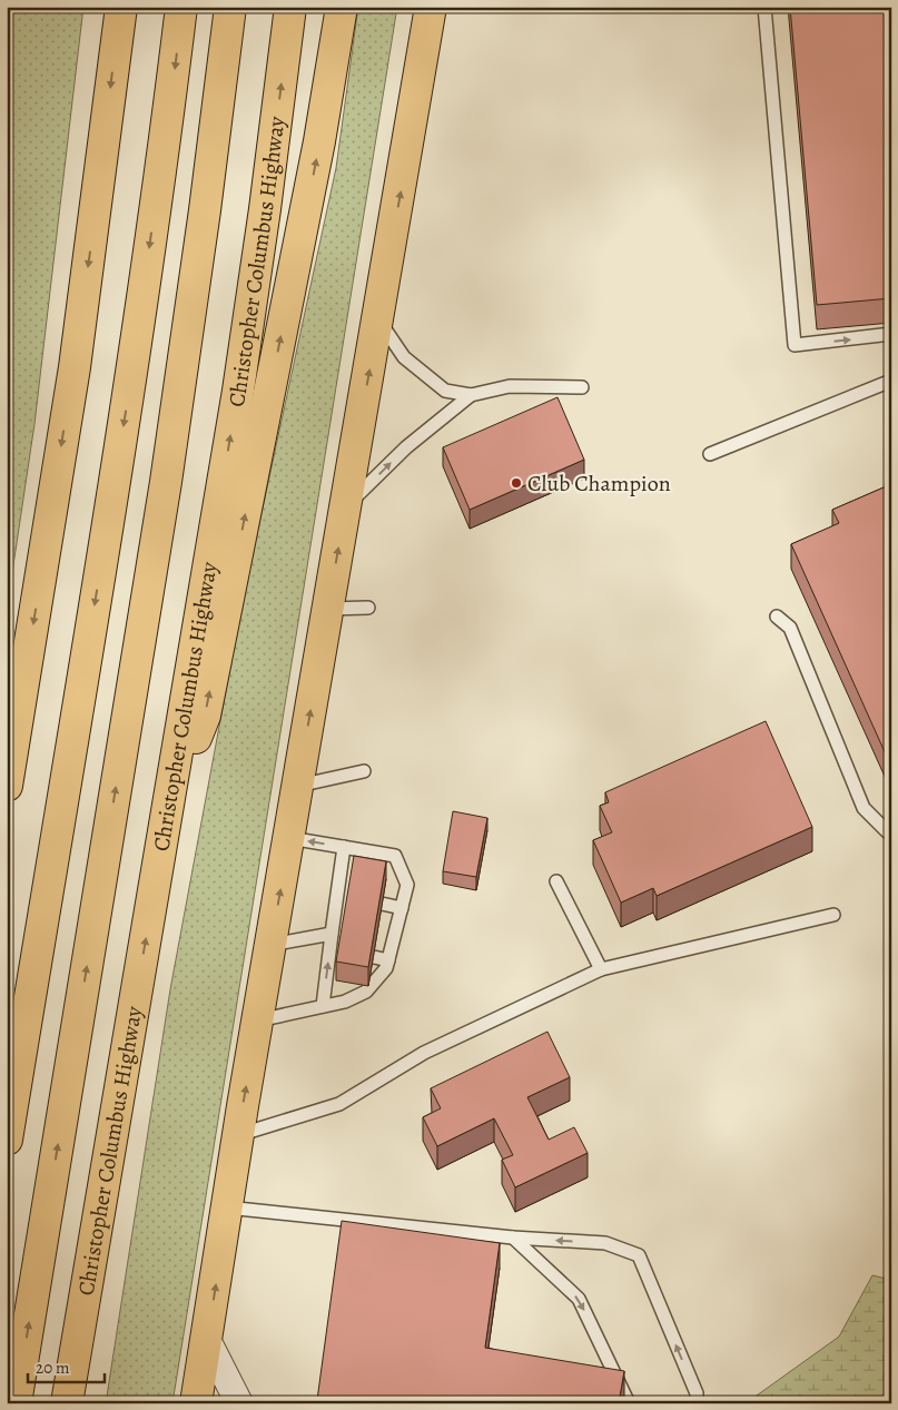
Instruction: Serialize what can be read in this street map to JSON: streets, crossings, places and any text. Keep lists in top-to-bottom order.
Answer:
{
  "streets": {
    "highway": ["Christopher Columbus Highway"]
  },
  "places": ["Club Champion"],
  "scale_bar": "20 m"
}
